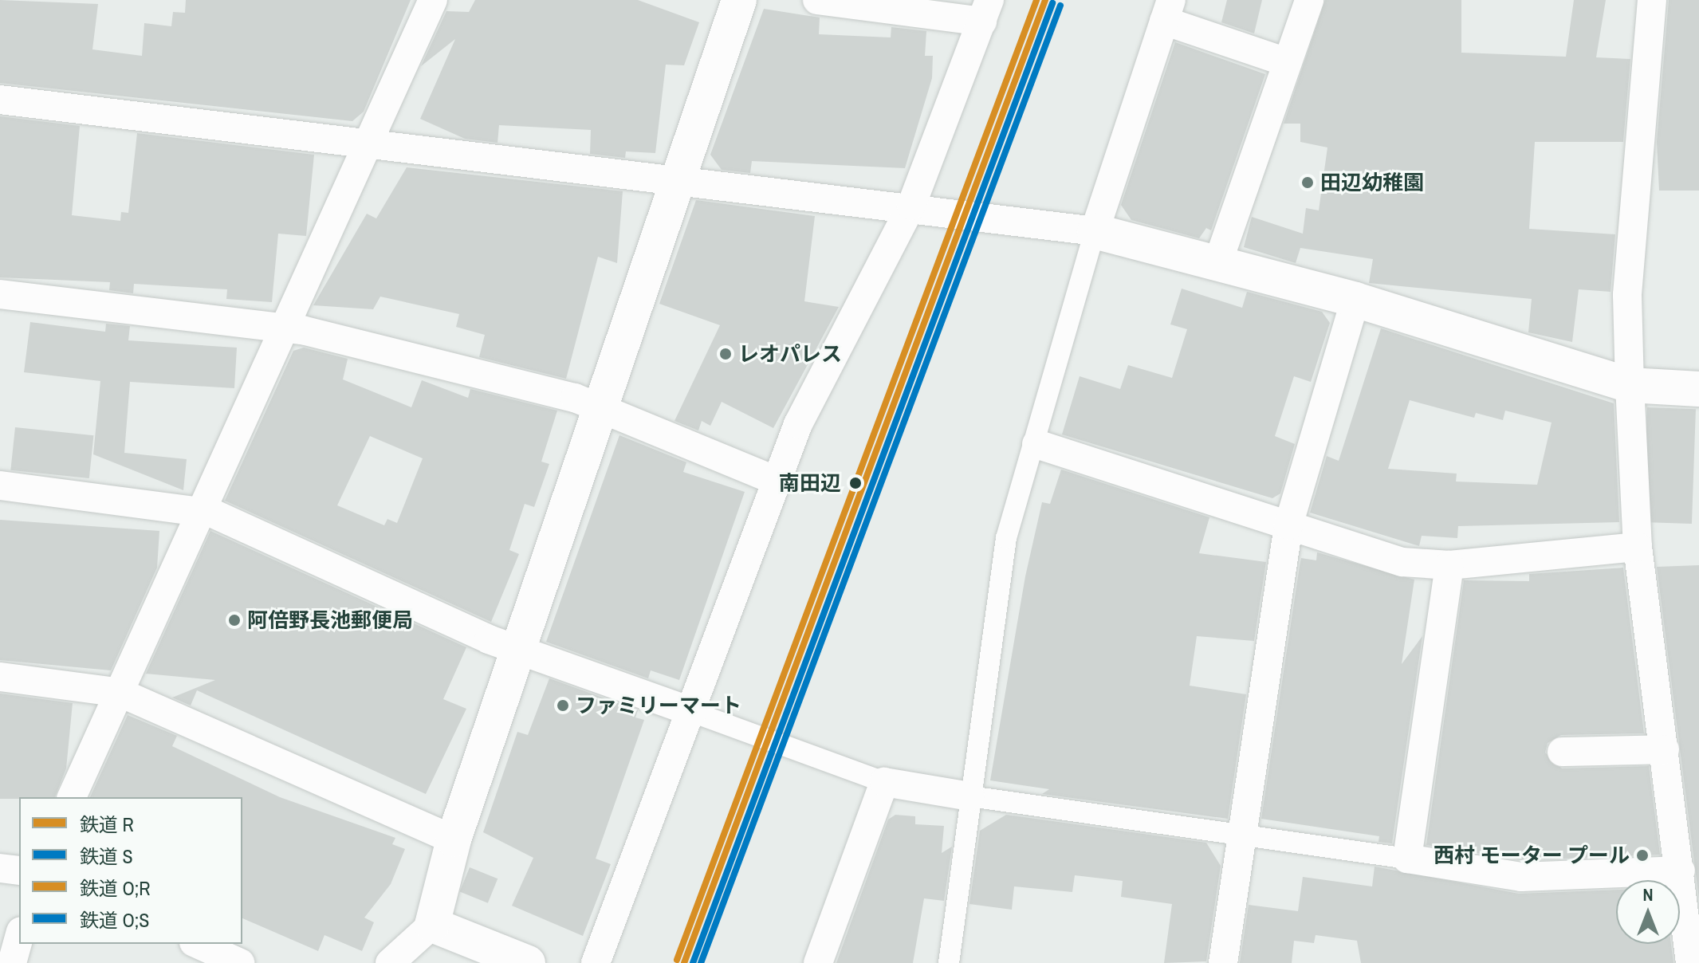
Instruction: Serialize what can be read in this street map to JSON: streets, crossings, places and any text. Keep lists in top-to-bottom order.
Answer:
{
  "places": [
    "田辺幼稚園",
    "レオパレス",
    "南田辺",
    "阿倍野長池郵便局",
    "ファミリーマート",
    "西村 モーター プール"
  ],
  "lines": [
    "rail line R",
    "rail line O;R",
    "rail line S",
    "rail line O;S"
  ],
  "legend": [
    "鉄道 R",
    "鉄道 S",
    "鉄道 O;R",
    "鉄道 O;S"
  ],
  "north": "top"
}
